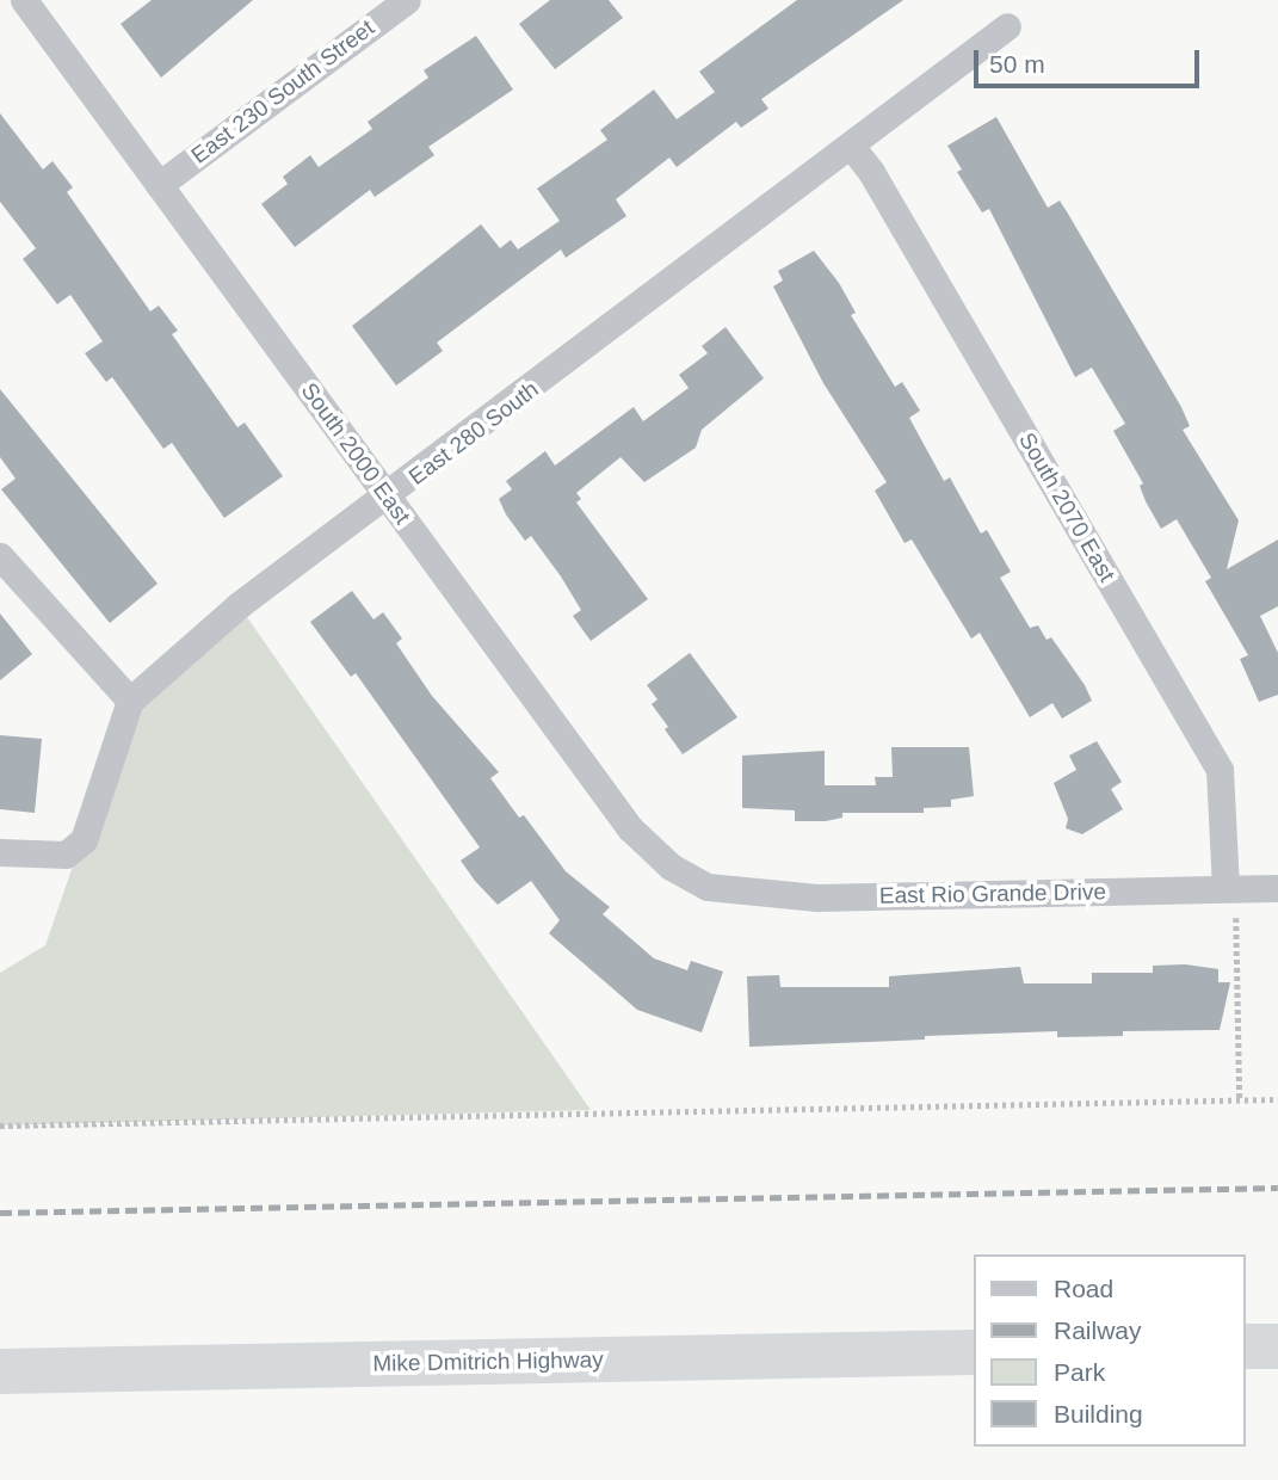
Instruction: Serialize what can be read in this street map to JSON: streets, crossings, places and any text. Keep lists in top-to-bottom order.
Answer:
{
  "streets": {
    "highway": ["Mike Dmitrich Highway"],
    "street": [
      "East 230 South Street",
      "East 280 South",
      "South 2000 East",
      "South 2070 East",
      "East Rio Grande Drive"
    ]
  },
  "crossings": [
    ["East 230 South Street", "South 2000 East"],
    ["East 280 South", "South 2000 East"],
    ["East 280 South", "South 2070 East"],
    ["South 2000 East", "East Rio Grande Drive"],
    ["South 2070 East", "East Rio Grande Drive"]
  ],
  "legend": [
    "Road",
    "Railway",
    "Park",
    "Building"
  ],
  "scale_bar": "50 m"
}
